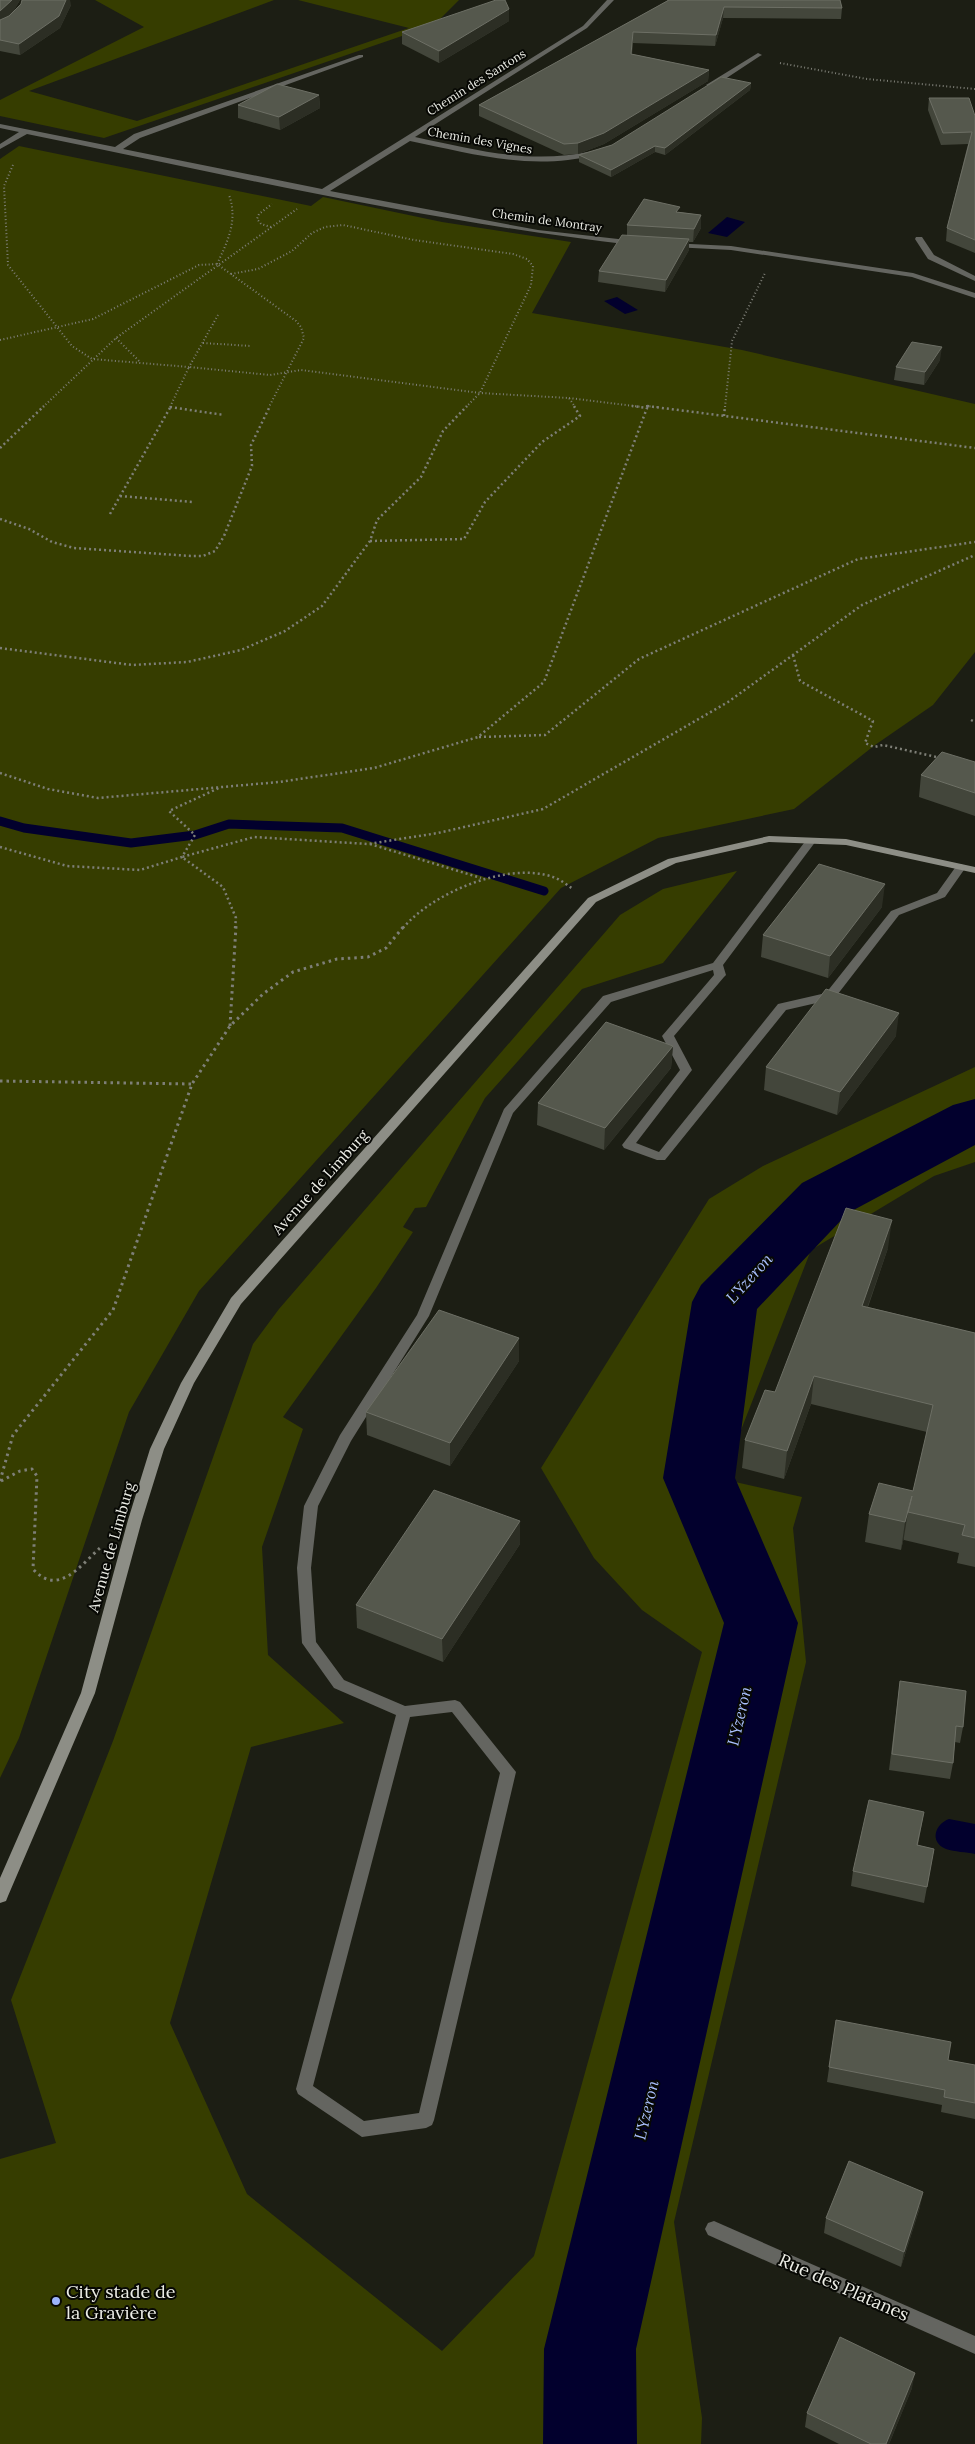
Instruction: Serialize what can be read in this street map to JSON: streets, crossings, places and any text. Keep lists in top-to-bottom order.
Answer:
{
  "streets": {
    "street": [
      "Chemin des Santons",
      "Chemin des Vignes",
      "Chemin de Montray",
      "Avenue de Limburg",
      "Rue des Platanes"
    ]
  },
  "crossings": [
    ["Chemin des Santons", "Chemin des Vignes"],
    ["Chemin des Santons", "Chemin de Montray"]
  ],
  "water": ["L'Yzeron"],
  "places": ["City stade de la Gravière"]
}
